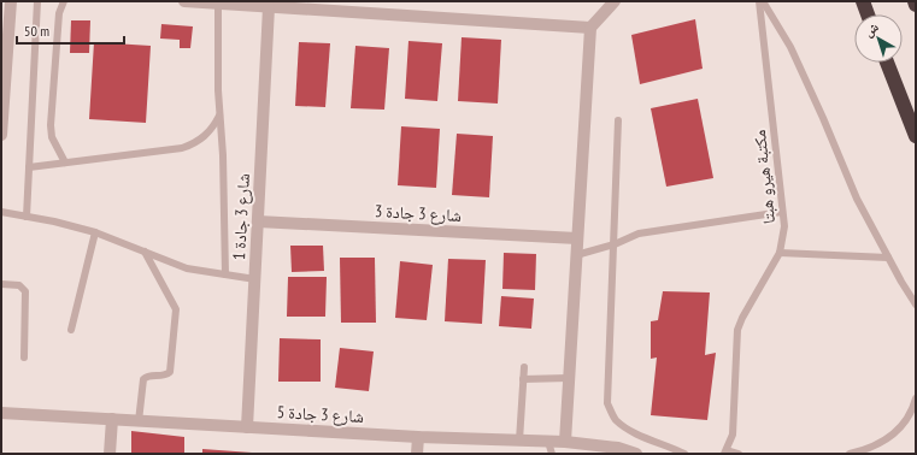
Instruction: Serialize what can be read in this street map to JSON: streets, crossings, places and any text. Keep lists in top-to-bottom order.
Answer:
{
  "streets": {
    "street": ["شارع 3 جادة 3", "شارع 3 جادة 1", "شارع 3 جادة 5"],
    "lane": ["مكتبة هيرو هبتا"]
  },
  "crossings": [
    ["شارع 3 جادة 3", "شارع 3 جادة 1"],
    ["شارع 3 جادة 1", "شارع 3 جادة 5"]
  ],
  "scale_bar": "50 m",
  "north": "top left"
}
